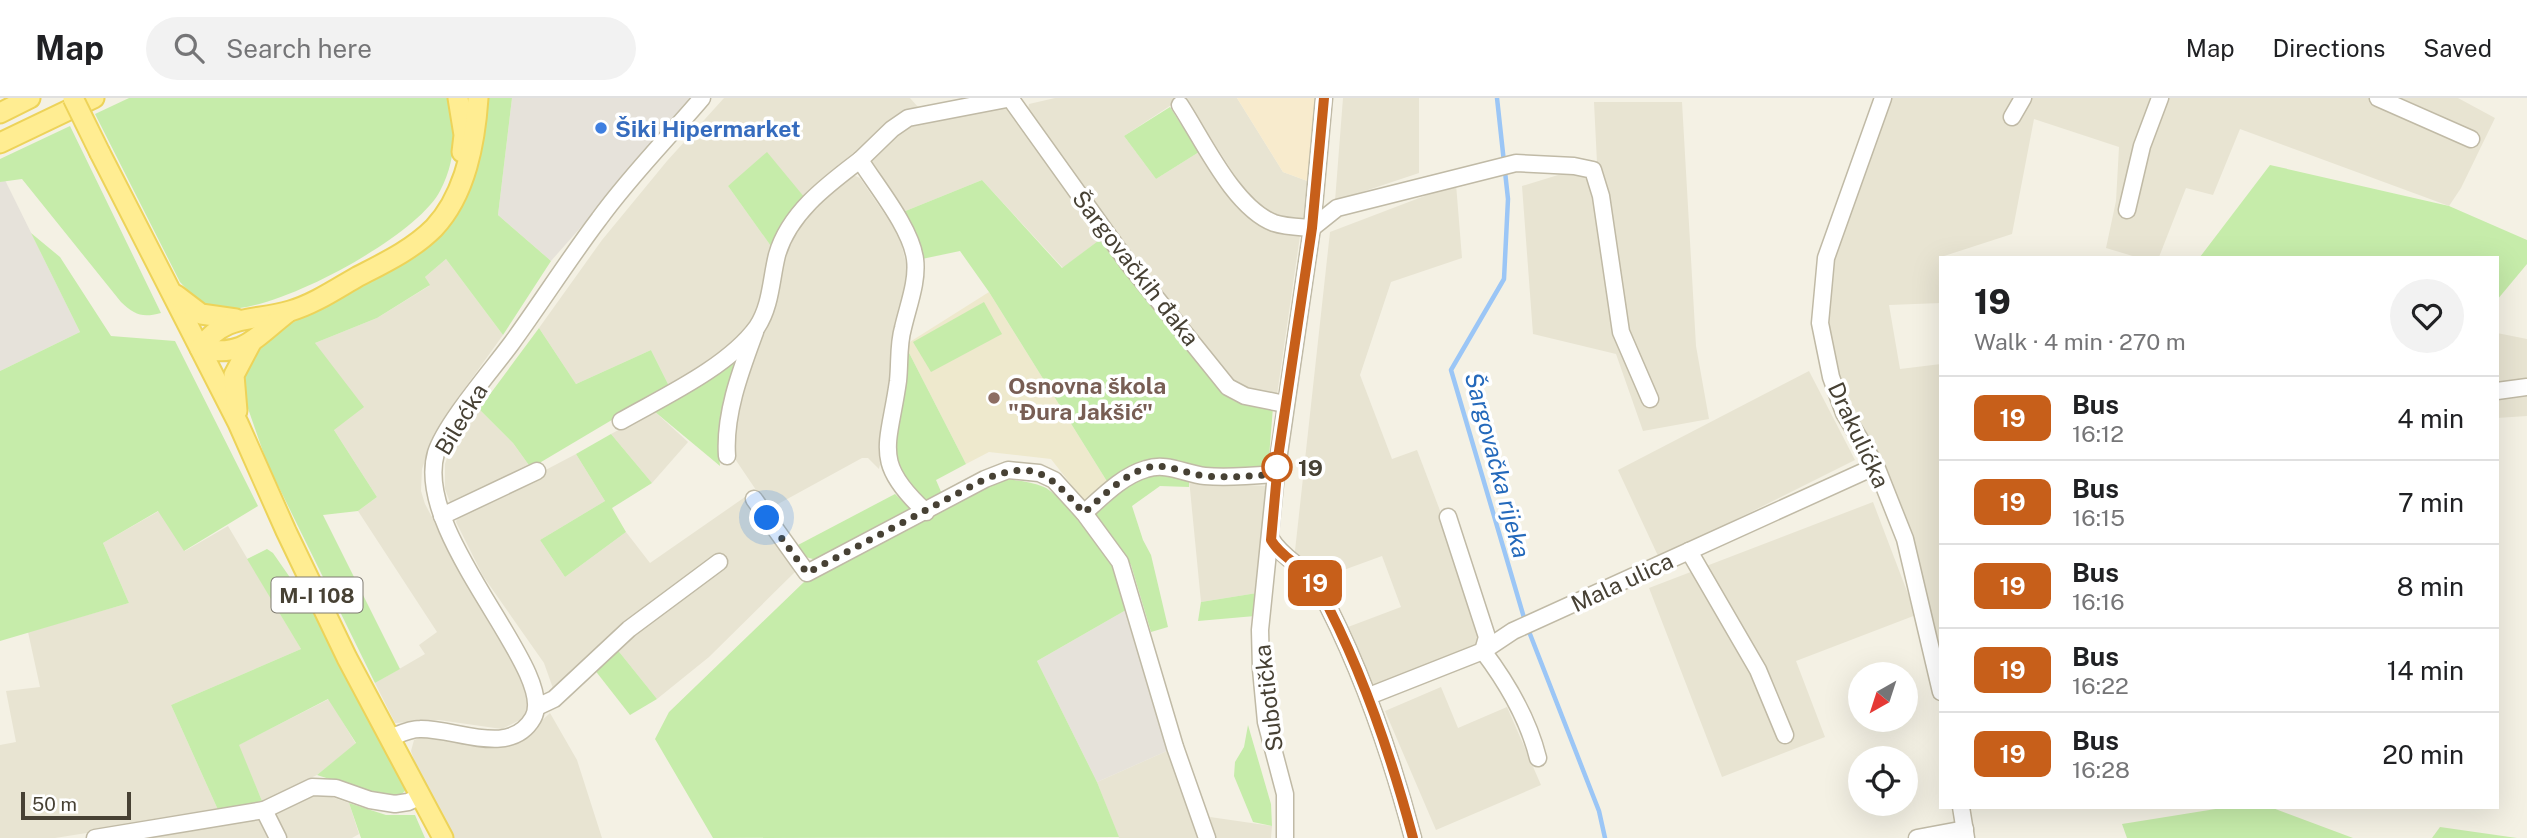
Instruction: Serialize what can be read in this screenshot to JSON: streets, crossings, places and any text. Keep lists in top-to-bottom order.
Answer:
{
  "streets": {
    "main road": ["M-I 108"],
    "street": [
      "Šargovačkih đaka",
      "Bilećka",
      "Drakulićka",
      "Mala ulica",
      "Subotička"
    ]
  },
  "crossings": [
    ["Šargovačkih đaka", "Subotička"],
    ["Drakulićka", "Mala ulica"]
  ],
  "water": ["Šargovačka rijeka"],
  "places": ["Šiki Hipermarket", "Osnovna škola \"Đura Jakšić\"", "19"],
  "lines": ["bus line 19"],
  "scale_bar": "50 m",
  "north": "bottom left",
  "page": {
    "header": "Map",
    "search": "Search here",
    "nav": ["Map", "Directions", "Saved"],
    "on_map": "19",
    "heading": ["19", "Walk · 4 min · 270 m"],
    "list": [
      {
        "mark": "19",
        "name": "Bus",
        "note": "16:12",
        "value": "4 min"
      },
      {
        "mark": "19",
        "name": "Bus",
        "note": "16:15",
        "value": "7 min"
      },
      {
        "mark": "19",
        "name": "Bus",
        "note": "16:16",
        "value": "8 min"
      },
      {
        "mark": "19",
        "name": "Bus",
        "note": "16:22",
        "value": "14 min"
      },
      {
        "mark": "19",
        "name": "Bus",
        "note": "16:28",
        "value": "20 min"
      }
    ],
    "scale": "50 m"
  }
}
